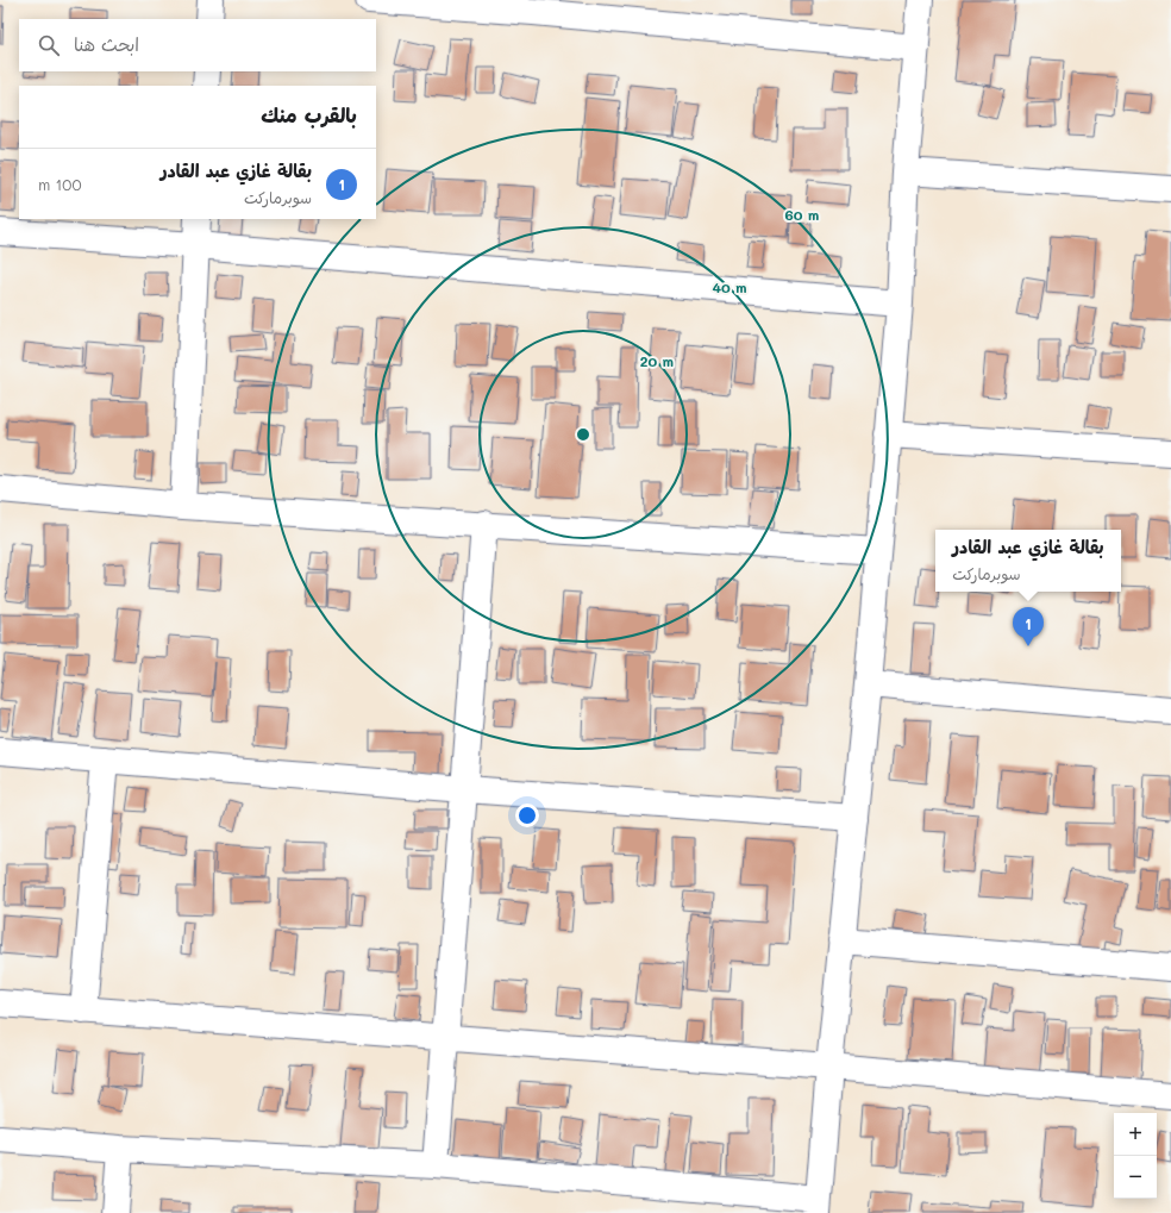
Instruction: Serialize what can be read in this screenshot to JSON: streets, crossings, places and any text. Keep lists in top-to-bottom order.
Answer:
{
  "page": {
    "search": "ابحث هنا",
    "heading": "بالقرب منك",
    "list": [
      {
        "mark": "1",
        "name": "بقالة غازي عبد القادر",
        "note": "سوبرماركت",
        "value": "100 m"
      }
    ],
    "popup": ["بقالة غازي عبد القادر", "سوبرماركت"],
    "pins": "1",
    "map_buttons": ["+", "−"]
  },
  "rings": ["60 m", "40 m", "20 m"]
}
